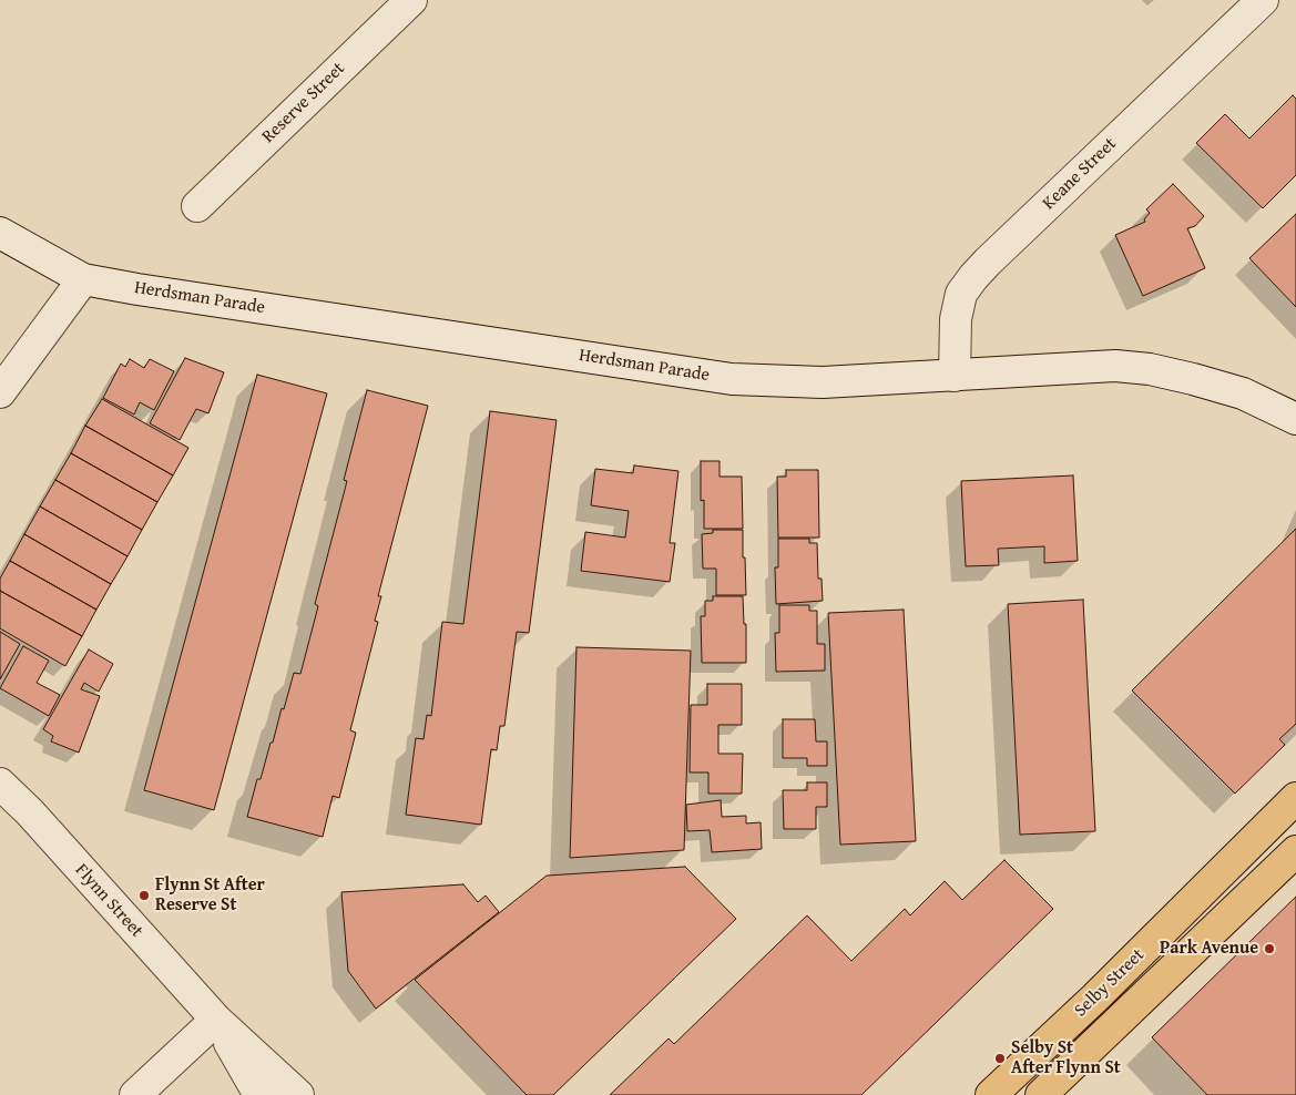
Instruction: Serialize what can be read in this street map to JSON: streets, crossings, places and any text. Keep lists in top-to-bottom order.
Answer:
{
  "streets": {
    "main road": ["Selby Street"],
    "street": [
      "Reserve Street",
      "Keane Street",
      "Herdsman Parade",
      "Flynn Street"
    ]
  },
  "crossings": [
    ["Keane Street", "Herdsman Parade"]
  ],
  "places": ["Flynn St After Reserve St", "Park Avenue", "Selby St After Flynn St"]
}
